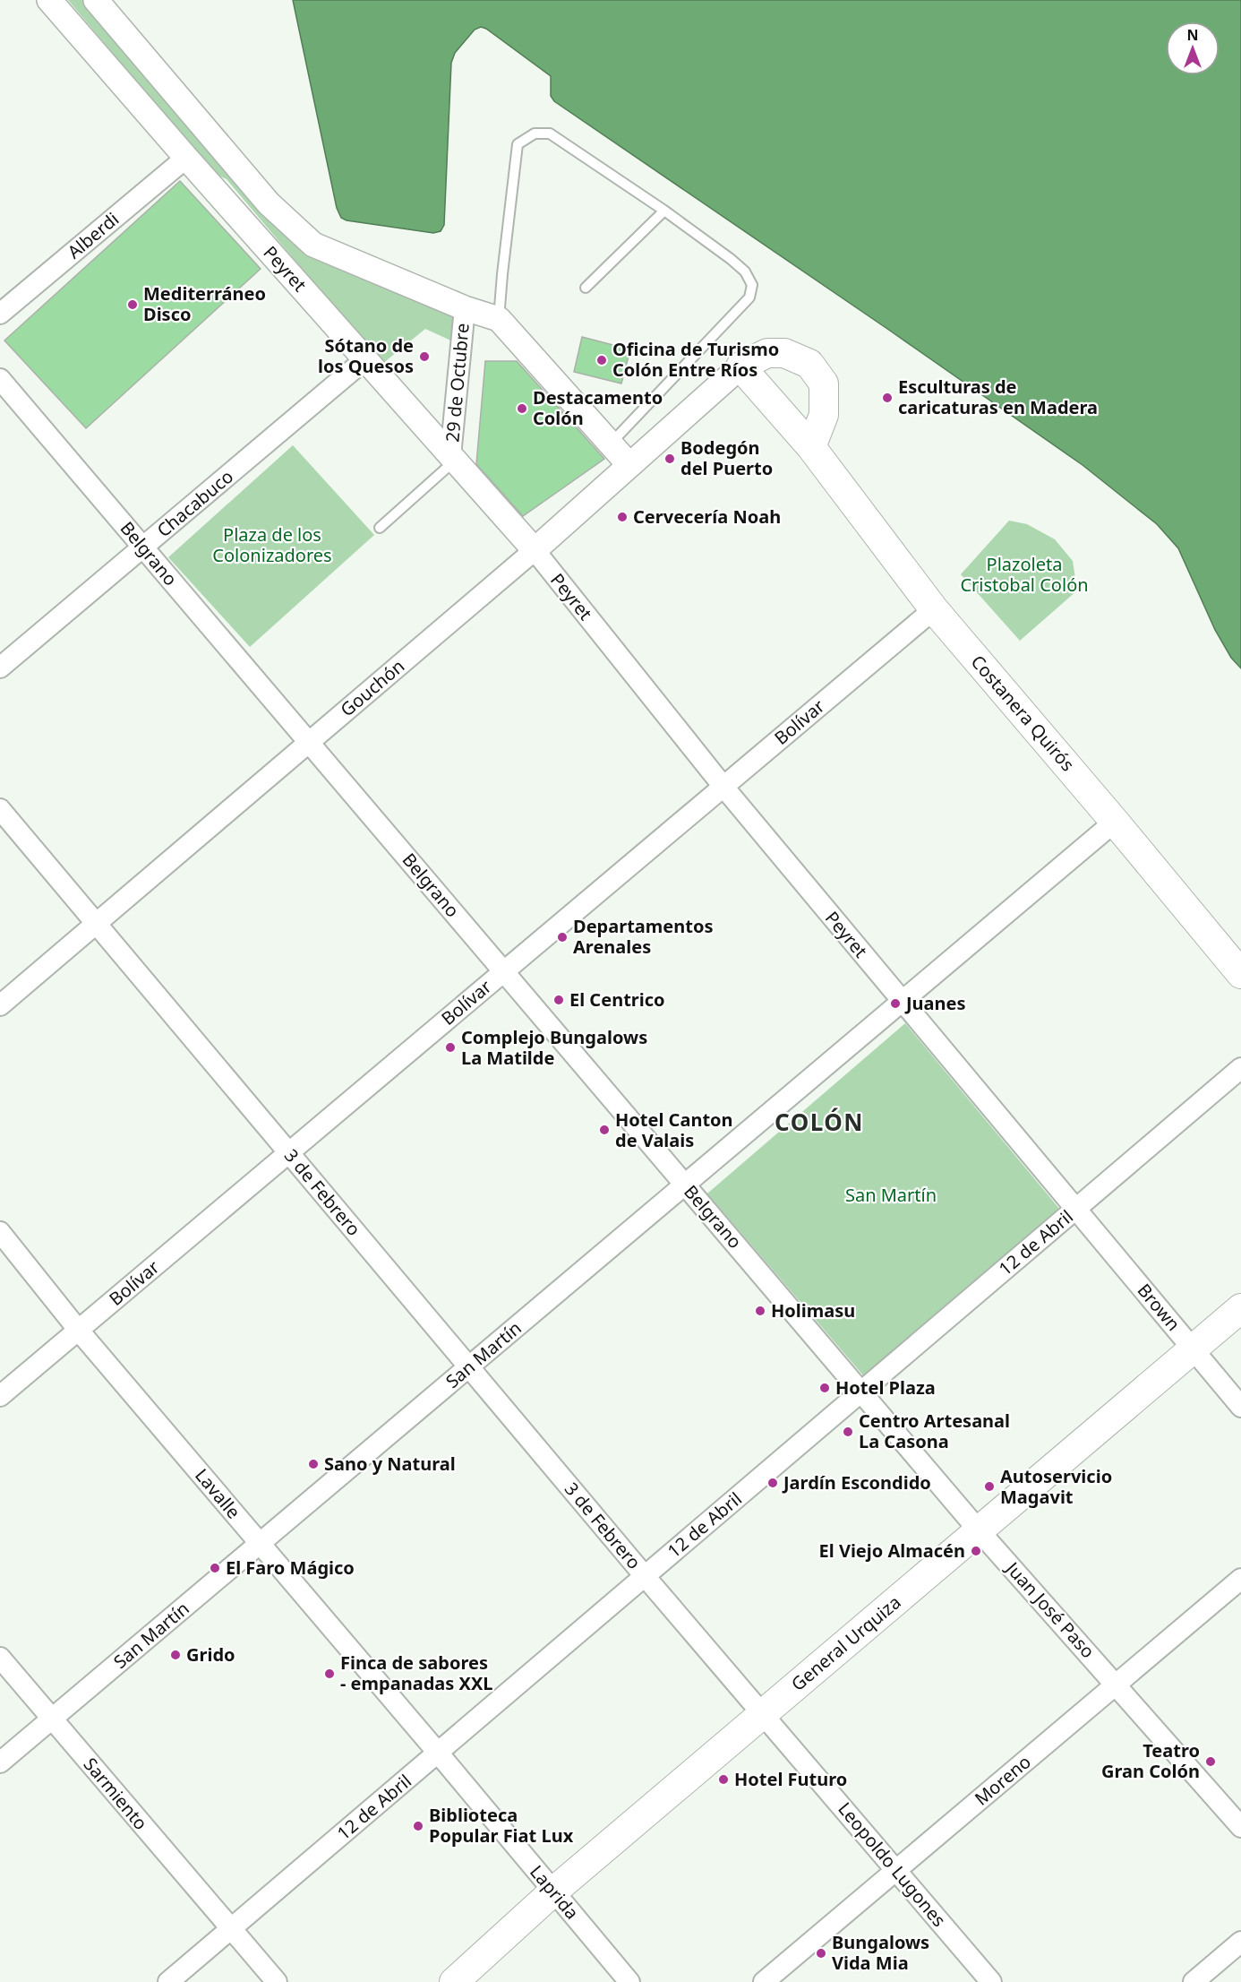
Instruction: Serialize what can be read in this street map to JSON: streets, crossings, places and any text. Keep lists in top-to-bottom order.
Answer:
{
  "streets": {
    "main road": ["Costanera Quirós", "General Urquiza"],
    "street": [
      "Alberdi",
      "Peyret",
      "29 de Octubre",
      "Chacabuco",
      "Belgrano",
      "Gouchón",
      "Bolívar",
      "3 de Febrero",
      "12 de Abril",
      "Brown",
      "San Martín",
      "Lavalle",
      "Juan José Paso",
      "Moreno",
      "Sarmiento",
      "Leopoldo Lugones",
      "Laprida"
    ]
  },
  "crossings": [
    ["Alberdi", "Peyret"],
    ["Peyret", "29 de Octubre"],
    ["Peyret", "Chacabuco"],
    ["Peyret", "Gouchón"],
    ["Peyret", "Bolívar"],
    ["Peyret", "12 de Abril"],
    ["Peyret", "Brown"],
    ["Peyret", "San Martín"],
    ["Chacabuco", "Belgrano"],
    ["Belgrano", "Gouchón"],
    ["Belgrano", "Bolívar"],
    ["Belgrano", "12 de Abril"],
    ["Belgrano", "San Martín"],
    ["Belgrano", "Juan José Paso"],
    ["Gouchón", "Costanera Quirós"],
    ["Gouchón", "3 de Febrero"],
    ["Costanera Quirós", "Bolívar"],
    ["Costanera Quirós", "San Martín"],
    ["Bolívar", "3 de Febrero"],
    ["Bolívar", "Lavalle"],
    ["3 de Febrero", "12 de Abril"],
    ["3 de Febrero", "San Martín"],
    ["3 de Febrero", "Leopoldo Lugones"],
    ["12 de Abril", "Brown"],
    ["12 de Abril", "Lavalle"],
    ["12 de Abril", "Juan José Paso"],
    ["12 de Abril", "Sarmiento"],
    ["12 de Abril", "Leopoldo Lugones"],
    ["12 de Abril", "Laprida"],
    ["Brown", "General Urquiza"],
    ["San Martín", "Lavalle"],
    ["San Martín", "Sarmiento"],
    ["Lavalle", "Laprida"],
    ["Juan José Paso", "General Urquiza"],
    ["Juan José Paso", "Moreno"],
    ["General Urquiza", "Leopoldo Lugones"],
    ["General Urquiza", "Laprida"],
    ["Moreno", "Leopoldo Lugones"]
  ],
  "districts": ["COLÓN"],
  "parks": ["Plaza de los Colonizadores", "Plazoleta Cristobal Colón", "San Martín"],
  "places": [
    "Mediterráneo Disco",
    "Sótano de los Quesos",
    "Oficina de Turismo Colón Entre Ríos",
    "Esculturas de caricaturas en Madera",
    "Destacamento Colón",
    "Bodegón del Puerto",
    "Cervecería Noah",
    "Departamentos Arenales",
    "El Centrico",
    "Juanes",
    "Complejo Bungalows La Matilde",
    "Hotel Canton de Valais",
    "Holimasu",
    "Hotel Plaza",
    "Centro Artesanal La Casona",
    "Sano y Natural",
    "Jardín Escondido",
    "Autoservicio Magavit",
    "El Viejo Almacén",
    "El Faro Mágico",
    "Grido",
    "Finca de sabores - empanadas XXL",
    "Teatro Gran Colón",
    "Hotel Futuro",
    "Biblioteca Popular Fiat Lux",
    "Bungalows Vida Mia"
  ],
  "north": "top"
}
